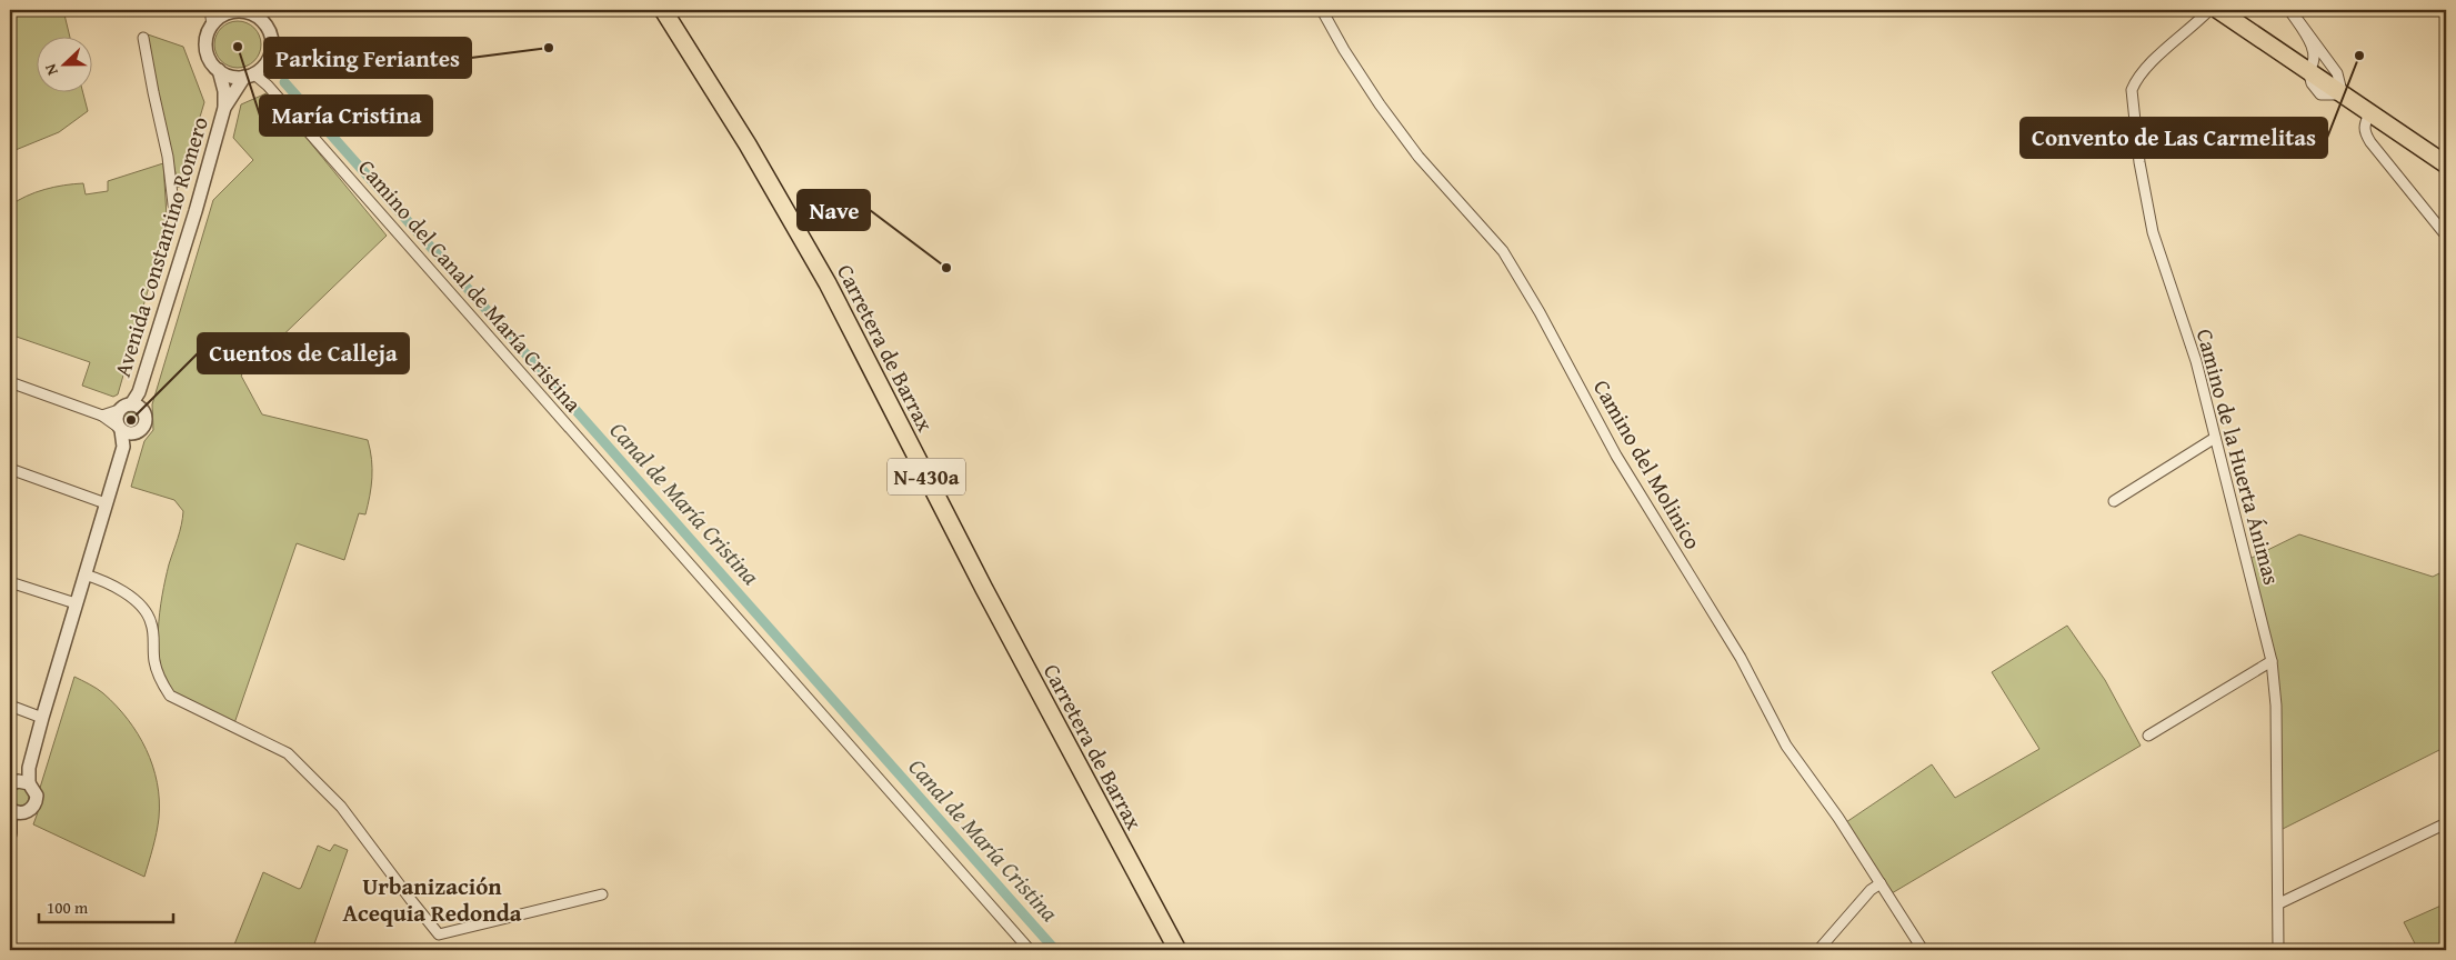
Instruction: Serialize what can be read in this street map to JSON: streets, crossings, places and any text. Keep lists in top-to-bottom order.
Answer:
{
  "streets": {
    "highway": ["Carretera de Barrax", "N-430a"],
    "street": [
      "Avenida Constantino Romero",
      "Camino del Canal de María Cristina",
      "Camino de la Huerta Ánimas",
      "Camino del Molinico"
    ]
  },
  "crossings": [
    ["Avenida Constantino Romero", "Camino del Canal de María Cristina"]
  ],
  "districts": ["Urbanización Acequia Redonda"],
  "water": ["Canal de María Cristina"],
  "places": [
    "María Cristina",
    "Parking Feriantes",
    "Convento de Las Carmelitas",
    "Nave",
    "Cuentos de Calleja"
  ],
  "scale_bar": "100 m",
  "north": "left"
}
